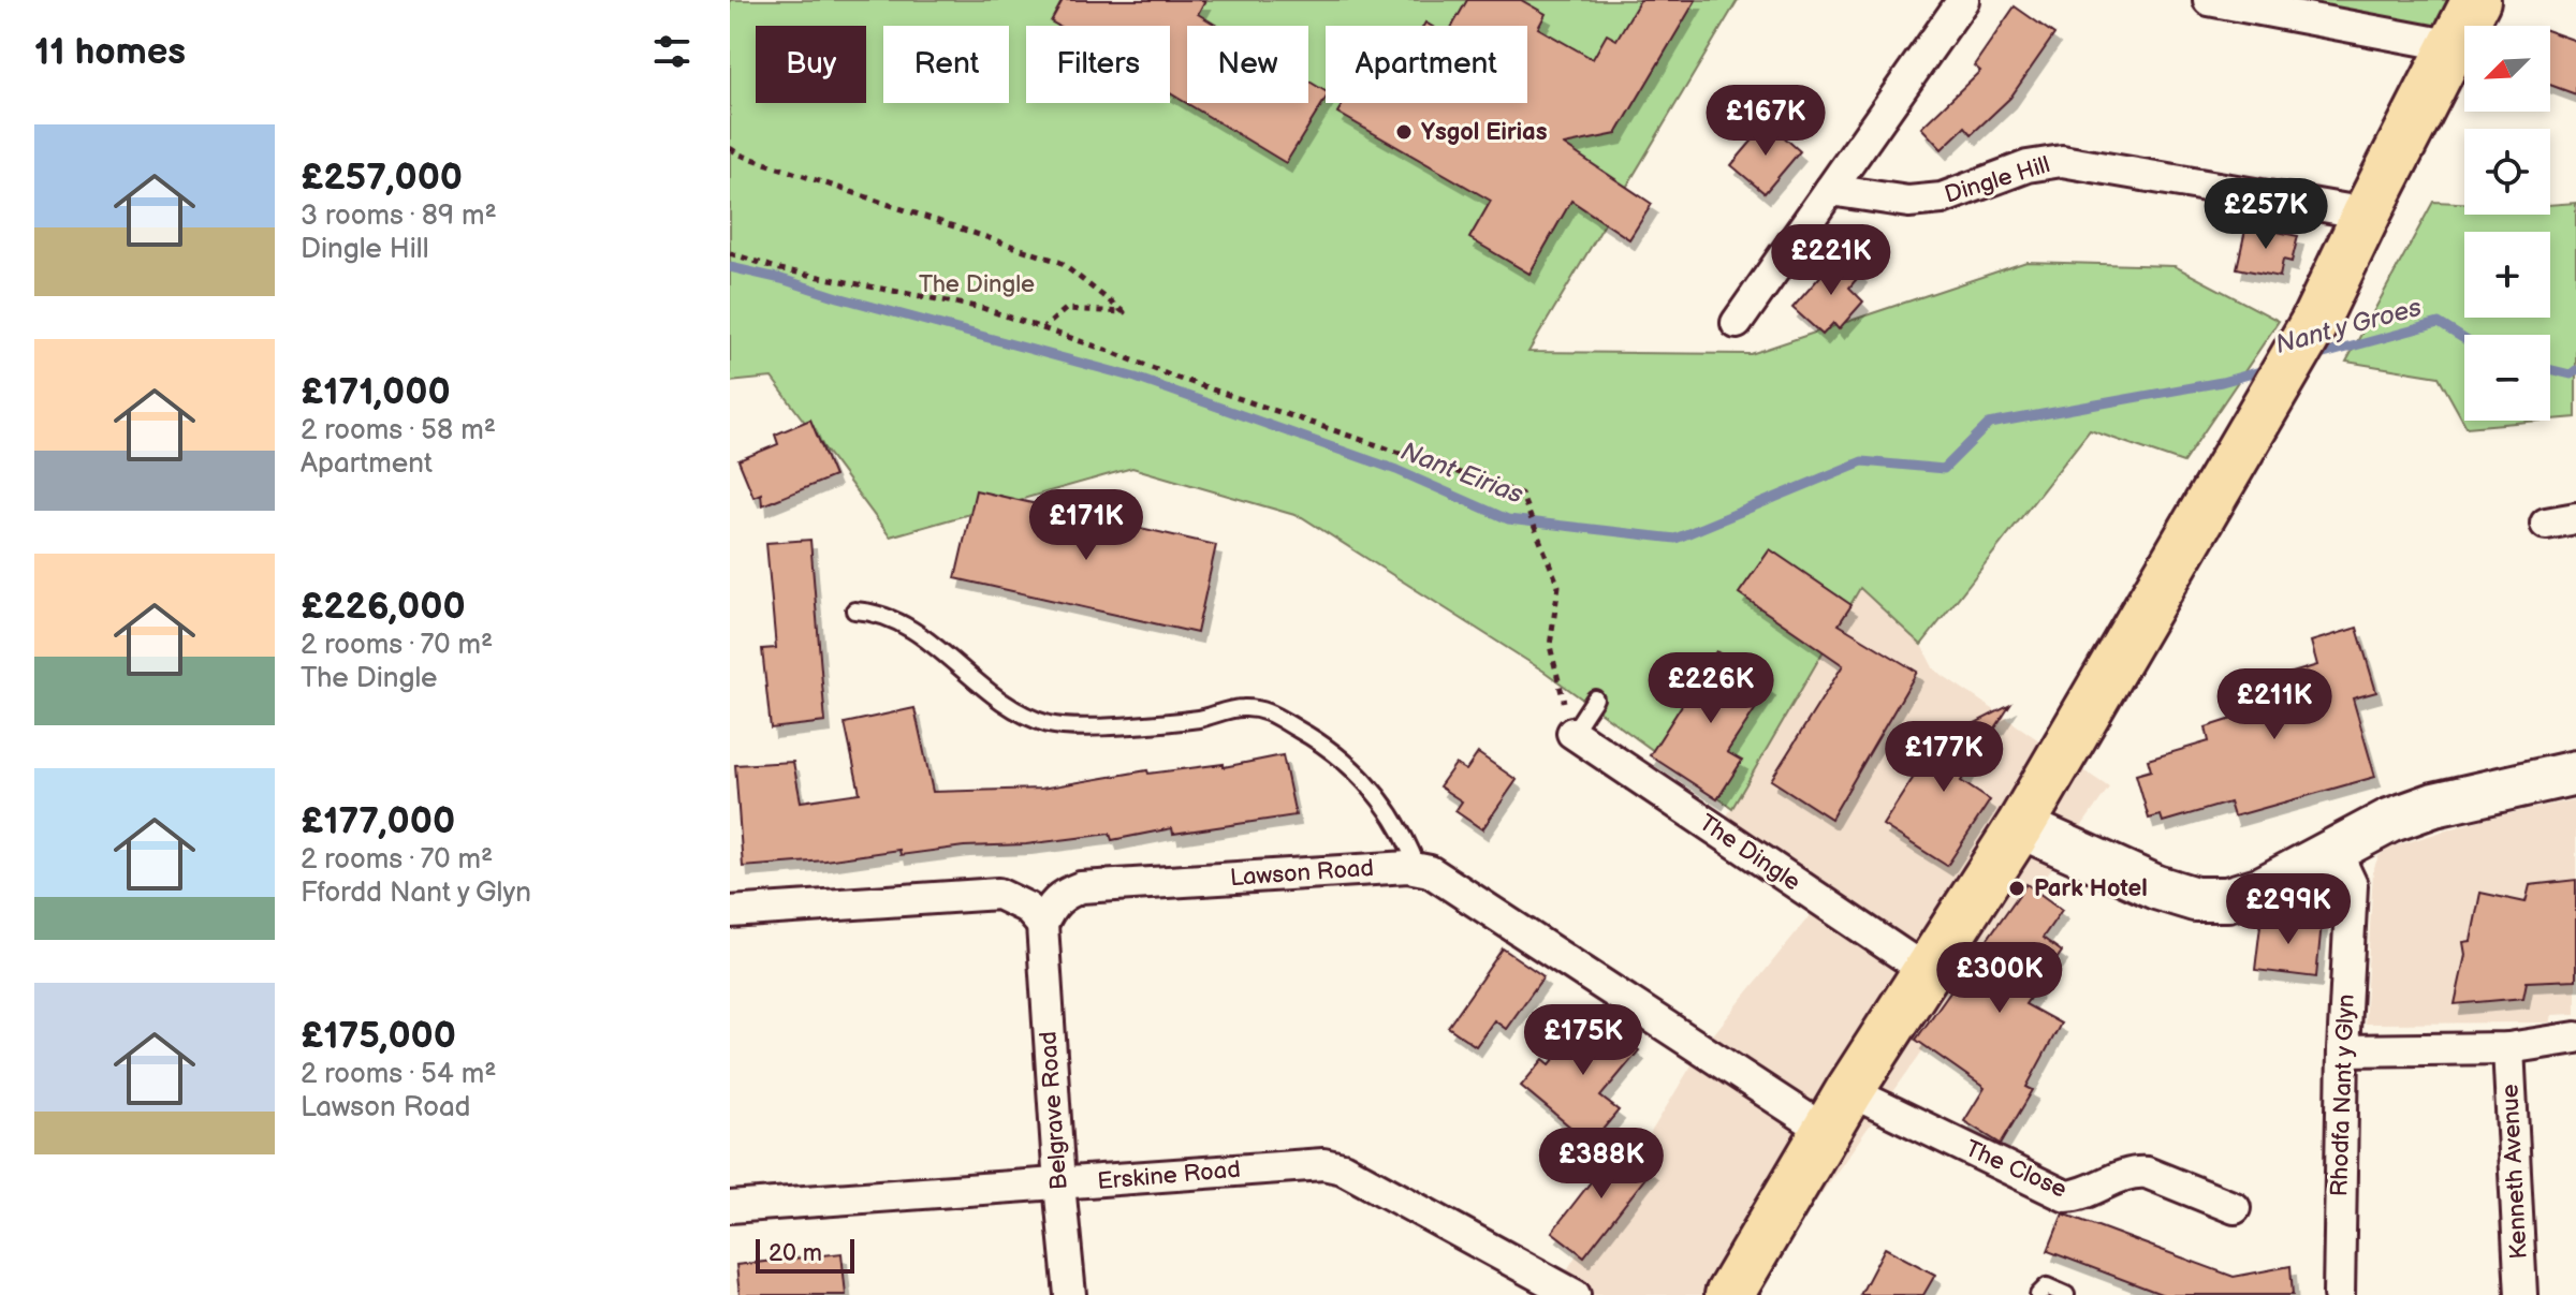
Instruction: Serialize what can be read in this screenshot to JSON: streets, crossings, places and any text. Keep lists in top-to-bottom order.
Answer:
{
  "streets": {
    "street": [
      "Dingle Hill",
      "The Dingle",
      "Lawson Road",
      "Rhodfa Nant y Glyn",
      "Belgrave Road",
      "The Close",
      "Kenneth Avenue",
      "Erskine Road"
    ]
  },
  "crossings": [
    ["Lawson Road", "Belgrave Road"],
    ["Belgrave Road", "Erskine Road"]
  ],
  "water": ["Nant y Groes", "Nant Eirias"],
  "parks": ["The Dingle"],
  "places": ["Ysgol Eirias", "Park Hotel"],
  "scale_bar": "20 m",
  "north": "bottom left",
  "page": {
    "heading": "11 homes",
    "map_buttons": ["+", "−"],
    "chip": [
      "Buy",
      "Rent",
      "Filters",
      "New",
      "Apartment"
    ],
    "price": [
      "£167K",
      "£257K",
      "£221K",
      "£171K",
      "£226K",
      "£211K",
      "£177K",
      "£299K",
      "£300K",
      "£175K",
      "£388K"
    ],
    "list": [
      {
        "name": "£257,000",
        "note": "3 rooms · 89 m² · Dingle Hill"
      },
      {
        "name": "£171,000",
        "note": "2 rooms · 58 m² · Apartment"
      },
      {
        "name": "£226,000",
        "note": "2 rooms · 70 m² · The Dingle"
      },
      {
        "name": "£177,000",
        "note": "2 rooms · 70 m² · Ffordd Nant y Glyn"
      },
      {
        "name": "£175,000",
        "note": "2 rooms · 54 m² · Lawson Road"
      }
    ],
    "scale": "20 m"
  }
}
